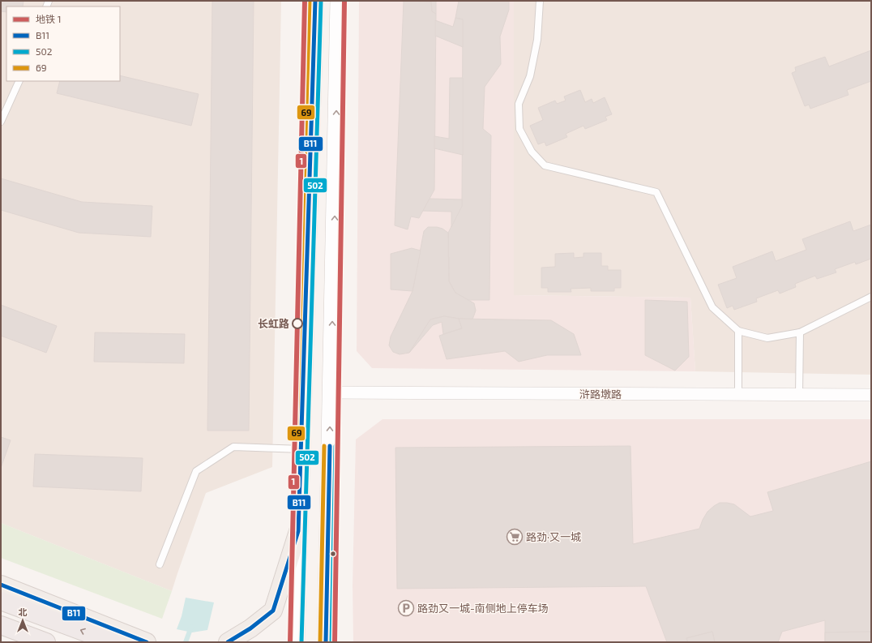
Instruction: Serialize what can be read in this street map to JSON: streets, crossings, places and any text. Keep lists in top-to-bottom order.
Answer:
{
  "streets": {
    "street": ["浒路墩路"]
  },
  "places": {
    "other": ["长虹路"],
    "supermarket": ["路劲·又一城"],
    "parking": ["路劲又一城-南侧地上停车场"]
  },
  "lines": [
    "metro line 1",
    "transit line B11",
    "transit line 502",
    "transit line 69"
  ],
  "legend": [
    "地铁 1",
    "B11",
    "502",
    "69"
  ],
  "north": "top"
}
